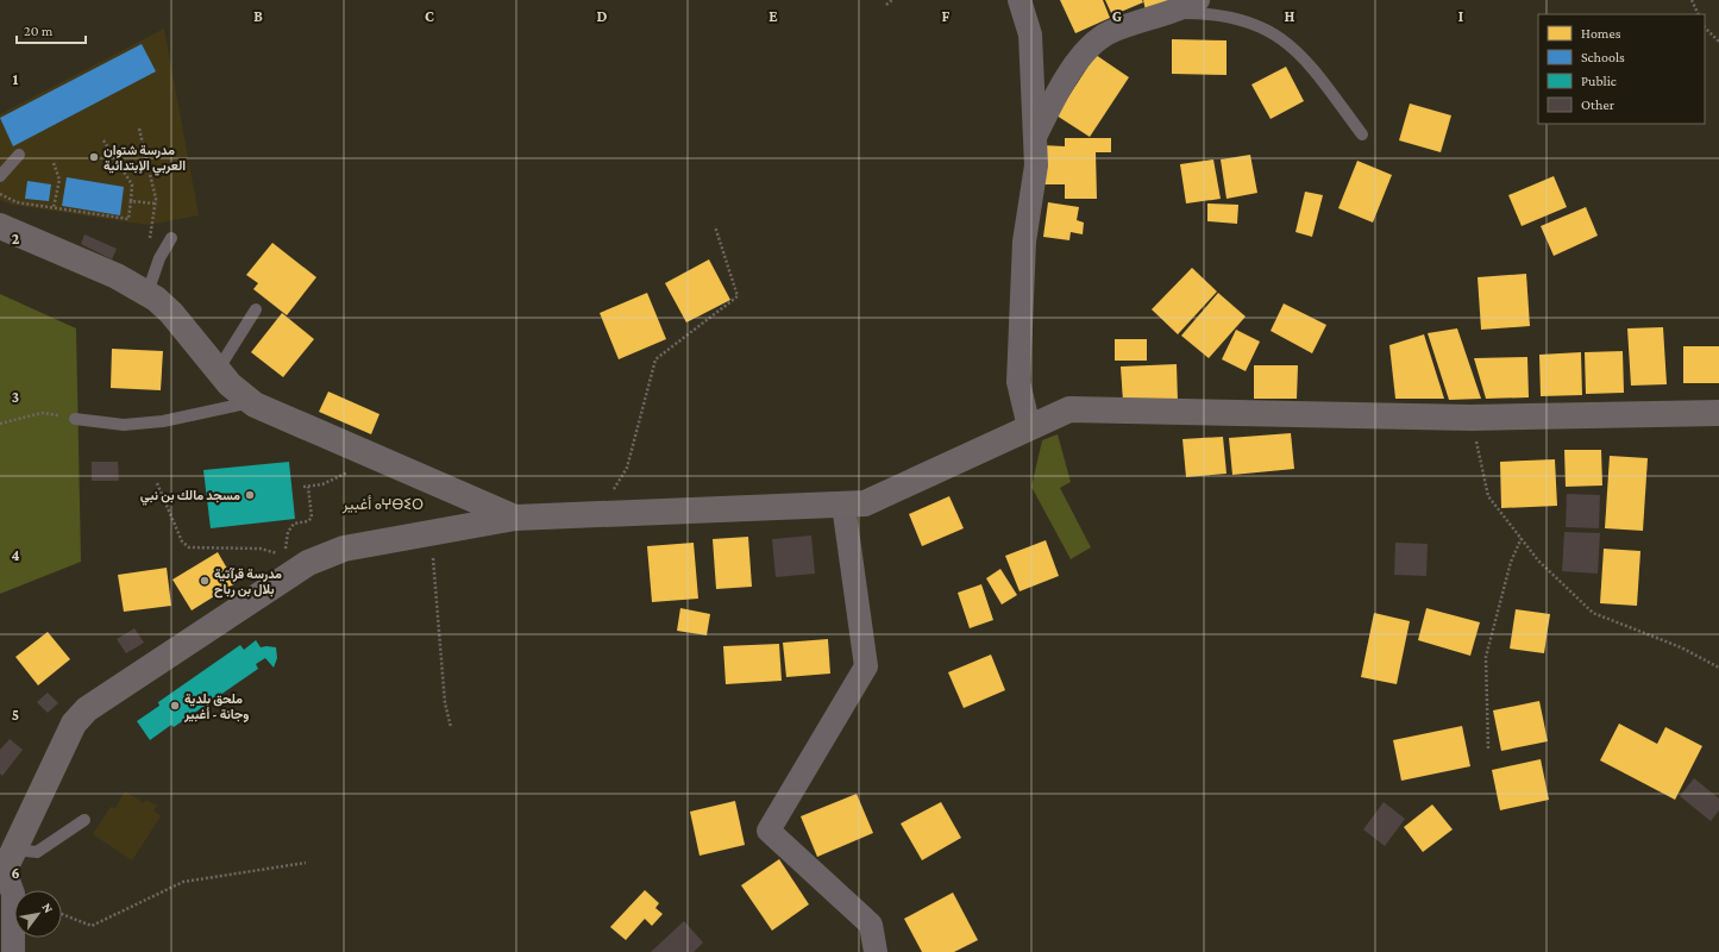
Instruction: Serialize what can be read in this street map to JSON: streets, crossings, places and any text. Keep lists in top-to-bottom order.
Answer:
{
  "districts": ["أغبير ⴰⵖⴱⵉⵔ"],
  "places": [
    "مدرسة شتوان العربي الإبتدائية",
    "مسجد مالك بن نبي",
    "مدرسة قرآتية بلال بن رباح",
    "ملحق بلدية وجانة - أغبير"
  ],
  "legend": [
    "Homes",
    "Schools",
    "Public",
    "Other"
  ],
  "scale_bar": "20 m",
  "north": "top right",
  "grid": {
    "columns": [
      "B",
      "C",
      "D",
      "E",
      "F",
      "G",
      "H",
      "I"
    ],
    "rows": [
      "1",
      "2",
      "3",
      "4",
      "5",
      "6"
    ]
  }
}
